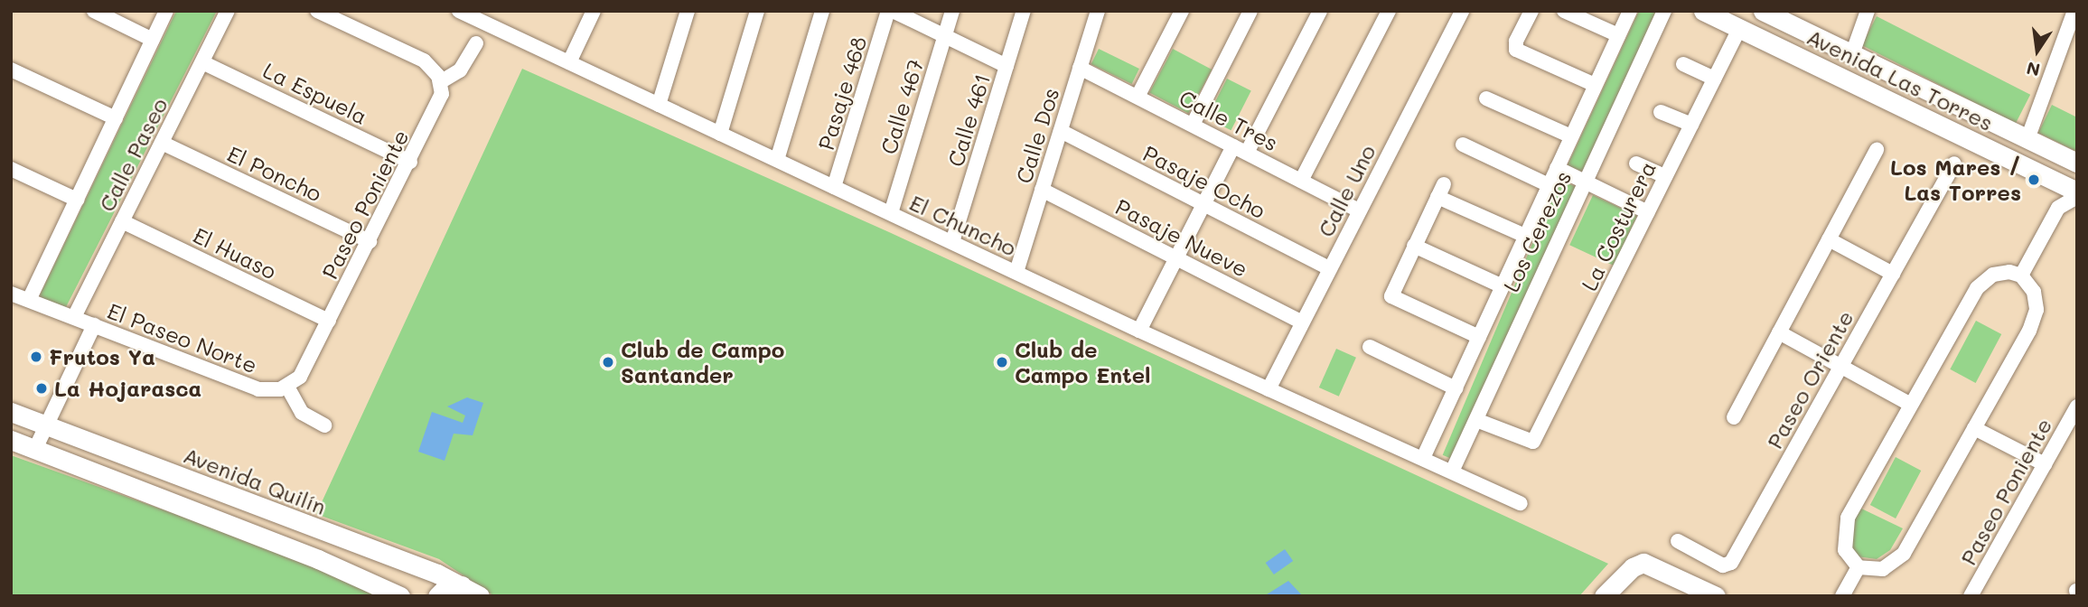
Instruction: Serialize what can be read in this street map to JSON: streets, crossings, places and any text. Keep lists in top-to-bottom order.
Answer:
{
  "streets": {
    "main road": ["Avenida Las Torres", "Avenida Quilín"],
    "street": [
      "La Espuela",
      "Pasaje 468",
      "Calle 467",
      "Calle 461",
      "Calle Tres",
      "Calle Dos",
      "Calle Paseo",
      "El Poncho",
      "Pasaje Ocho",
      "Calle Uno",
      "Paseo Poniente",
      "El Chuncho",
      "La Costurera",
      "Los Cerezos",
      "Pasaje Nueve",
      "El Huaso",
      "El Paseo Norte",
      "Paseo Oriente"
    ]
  },
  "crossings": [
    ["Avenida Las Torres", "La Costurera"],
    ["La Espuela", "Calle Paseo"],
    ["La Espuela", "Paseo Poniente"],
    ["Pasaje 468", "El Chuncho"],
    ["Calle 467", "El Chuncho"],
    ["Calle 461", "El Chuncho"],
    ["Calle Tres", "Calle Dos"],
    ["Calle Tres", "Calle Uno"],
    ["Calle Dos", "Pasaje Ocho"],
    ["Calle Dos", "El Chuncho"],
    ["Calle Dos", "Pasaje Nueve"],
    ["Calle Paseo", "El Poncho"],
    ["Calle Paseo", "El Huaso"],
    ["Calle Paseo", "El Paseo Norte"],
    ["El Poncho", "Paseo Poniente"],
    ["Pasaje Ocho", "Calle Uno"],
    ["Calle Uno", "El Chuncho"],
    ["Calle Uno", "Pasaje Nueve"],
    ["Paseo Poniente", "El Huaso"],
    ["Paseo Poniente", "El Paseo Norte"],
    ["El Chuncho", "Los Cerezos"],
    ["La Costurera", "Los Cerezos"]
  ],
  "places": [
    "Los Mares / Las Torres",
    "Frutos Ya",
    "Club de Campo Santander",
    "Club de Campo Entel",
    "La Hojarasca"
  ],
  "north": "bottom"
}
